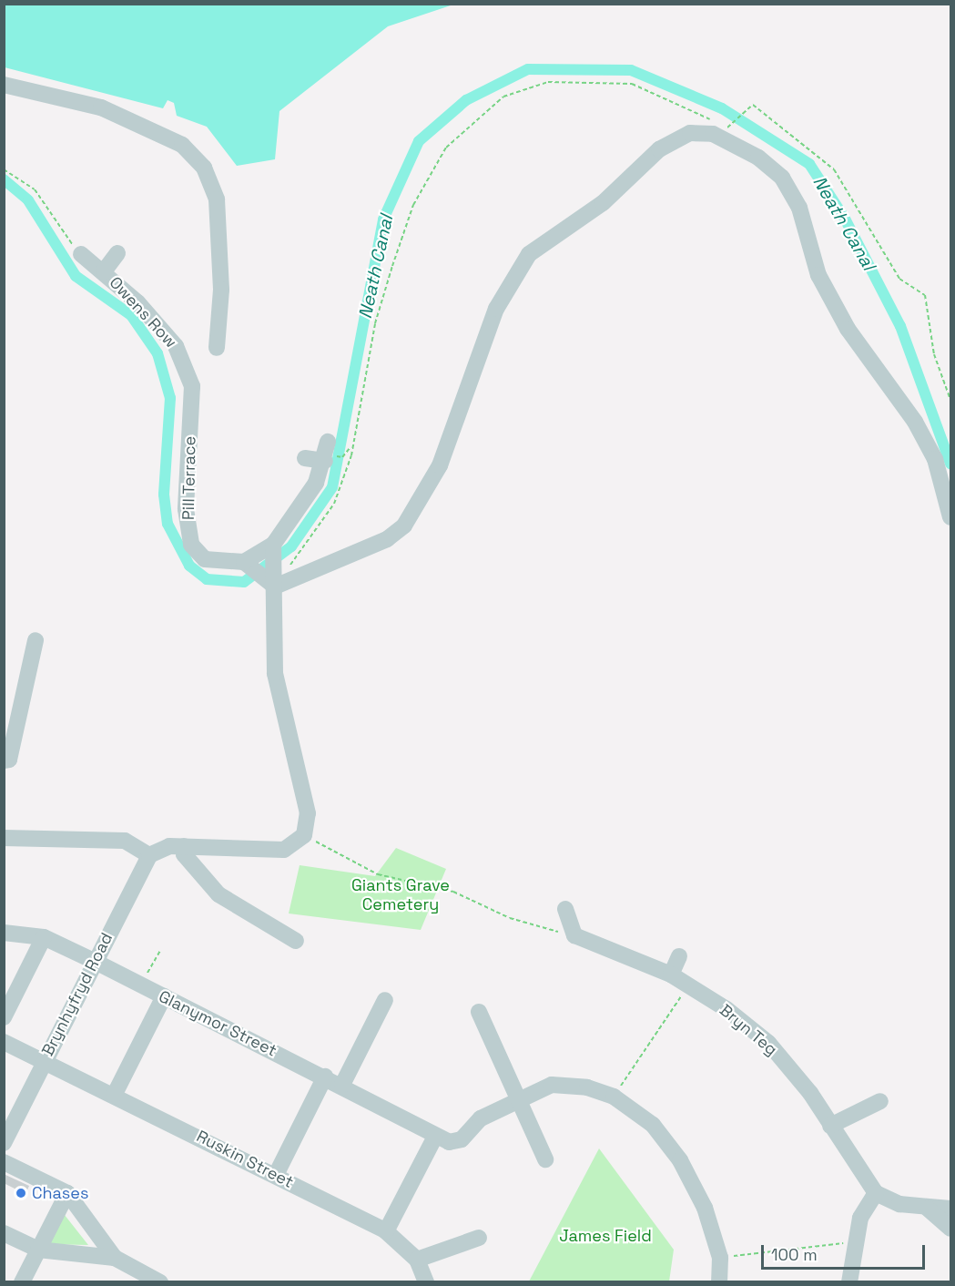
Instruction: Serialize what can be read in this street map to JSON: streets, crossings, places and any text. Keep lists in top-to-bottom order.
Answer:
{
  "streets": {
    "street": [
      "Owens Row",
      "Pill Terrace",
      "Brynhyfryd Road",
      "Glanymor Street",
      "Bryn Teg",
      "Ruskin Street"
    ]
  },
  "crossings": [
    ["Owens Row", "Pill Terrace"],
    ["Brynhyfryd Road", "Glanymor Street"],
    ["Brynhyfryd Road", "Ruskin Street"]
  ],
  "water": ["Neath Canal"],
  "parks": ["Giants Grave Cemetery", "James Field"],
  "places": ["Chases"],
  "scale_bar": "100 m"
}
